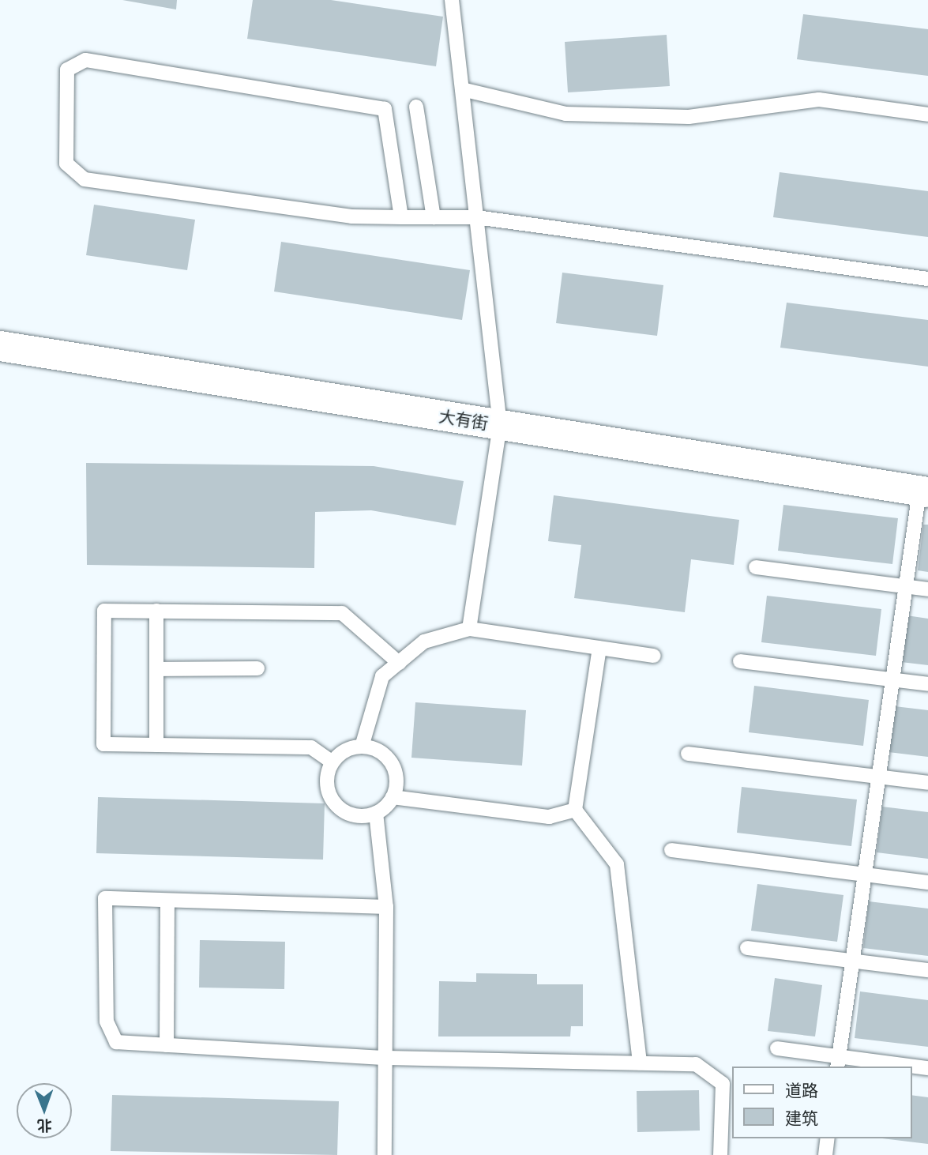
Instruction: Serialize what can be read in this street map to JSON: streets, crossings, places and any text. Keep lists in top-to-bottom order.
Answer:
{
  "streets": {
    "street": ["大有街"]
  },
  "legend": ["道路", "建筑"],
  "north": "bottom"
}
